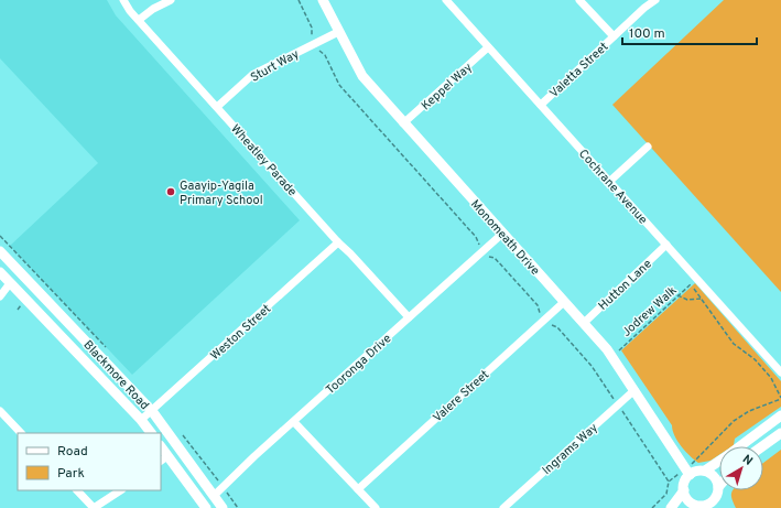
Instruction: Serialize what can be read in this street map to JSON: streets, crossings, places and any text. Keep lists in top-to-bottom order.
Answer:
{
  "streets": {
    "street": [
      "Sturt Way",
      "Valetta Street",
      "Keppel Way",
      "Wheatley Parade",
      "Cochrane Avenue",
      "Monomeath Drive",
      "Hutton Lane",
      "Weston Street",
      "Tooronga Drive",
      "Blackmore Road",
      "Valere Street",
      "Ingrams Way"
    ],
    "path": ["Jodrew Walk"]
  },
  "crossings": [
    ["Sturt Way", "Wheatley Parade"],
    ["Sturt Way", "Monomeath Drive"],
    ["Valetta Street", "Cochrane Avenue"],
    ["Keppel Way", "Cochrane Avenue"],
    ["Keppel Way", "Monomeath Drive"],
    ["Wheatley Parade", "Weston Street"],
    ["Wheatley Parade", "Tooronga Drive"],
    ["Cochrane Avenue", "Hutton Lane"],
    ["Cochrane Avenue", "Jodrew Walk"],
    ["Monomeath Drive", "Hutton Lane"],
    ["Monomeath Drive", "Jodrew Walk"],
    ["Monomeath Drive", "Tooronga Drive"],
    ["Monomeath Drive", "Valere Street"],
    ["Monomeath Drive", "Ingrams Way"],
    ["Weston Street", "Blackmore Road"],
    ["Tooronga Drive", "Blackmore Road"]
  ],
  "places": ["Gaayip-Yagila Primary School"],
  "legend": ["Road", "Park"],
  "scale_bar": "100 m",
  "north": "top right"
}
